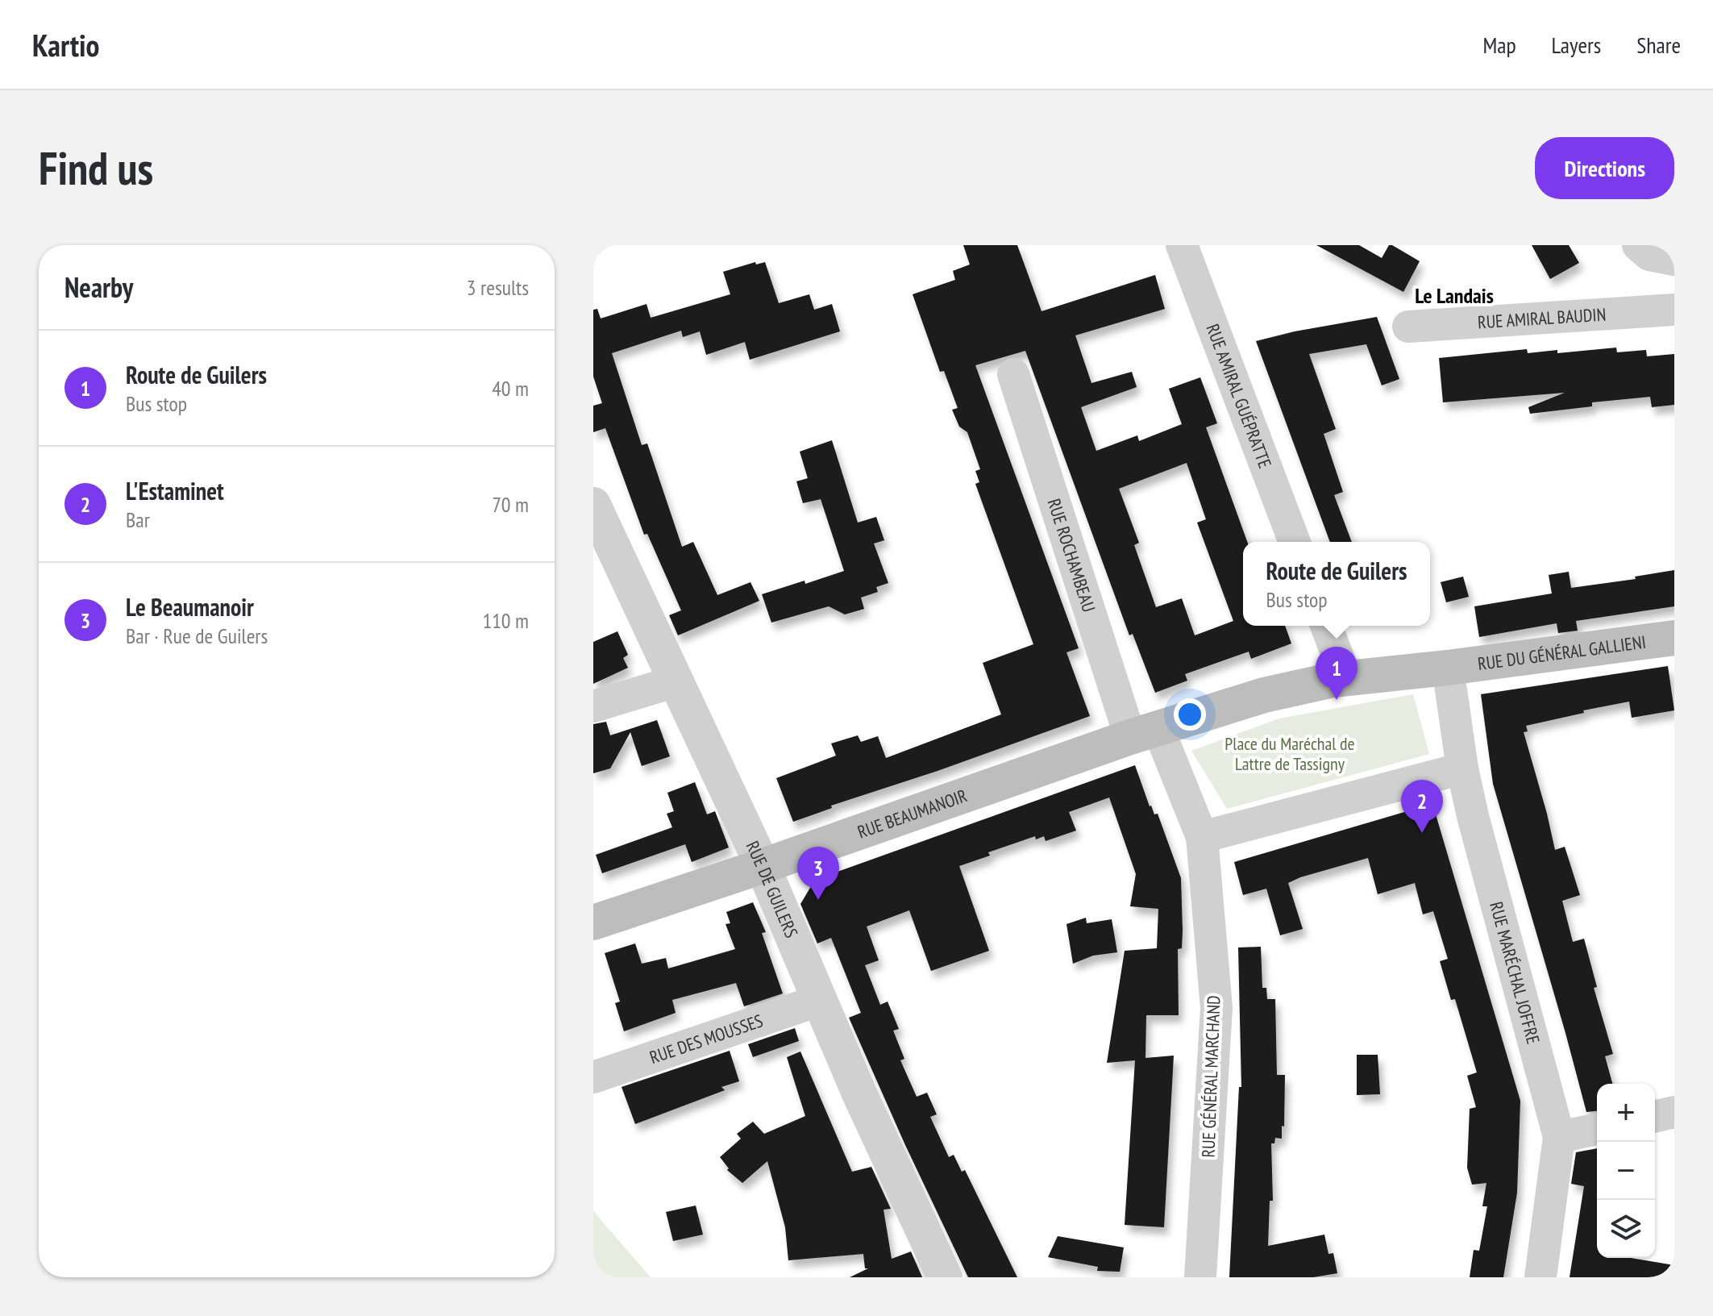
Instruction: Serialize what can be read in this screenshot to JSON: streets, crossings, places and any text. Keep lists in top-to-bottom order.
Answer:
{
  "streets": {
    "main road": ["RUE DU GÉNÉRAL GALLIENI", "RUE BEAUMANOIR"],
    "street": [
      "RUE AMIRAL BAUDIN",
      "RUE AMIRAL GUÉPRATTE",
      "RUE ROCHAMBEAU",
      "RUE DE GUILERS",
      "RUE MARÉCHAL JOFFRE",
      "RUE DES MOUSSES",
      "RUE GÉNÉRAL MARCHAND"
    ]
  },
  "crossings": [
    ["RUE ROCHAMBEAU", "RUE BEAUMANOIR"],
    ["RUE DU GÉNÉRAL GALLIENI", "RUE MARÉCHAL JOFFRE"],
    ["RUE BEAUMANOIR", "RUE DE GUILERS"],
    ["RUE DE GUILERS", "RUE DES MOUSSES"]
  ],
  "districts": ["Le Landais"],
  "parks": ["Place du Maréchal de Lattre de Tassigny"],
  "page": {
    "header": "Kartio",
    "nav": ["Map", "Layers", "Share"],
    "buttons": "Directions",
    "title": "Find us",
    "heading": ["Nearby", "3 results"],
    "list": [
      {
        "mark": "1",
        "name": "Route de Guilers",
        "note": "Bus stop",
        "value": "40 m"
      },
      {
        "mark": "2",
        "name": "L'Estaminet",
        "note": "Bar",
        "value": "70 m"
      },
      {
        "mark": "3",
        "name": "Le Beaumanoir",
        "note": "Bar · Rue de Guilers",
        "value": "110 m"
      }
    ],
    "popup": ["Route de Guilers", "Bus stop"],
    "pins": ["1", "2", "3"],
    "map_buttons": ["+", "−"]
  }
}
